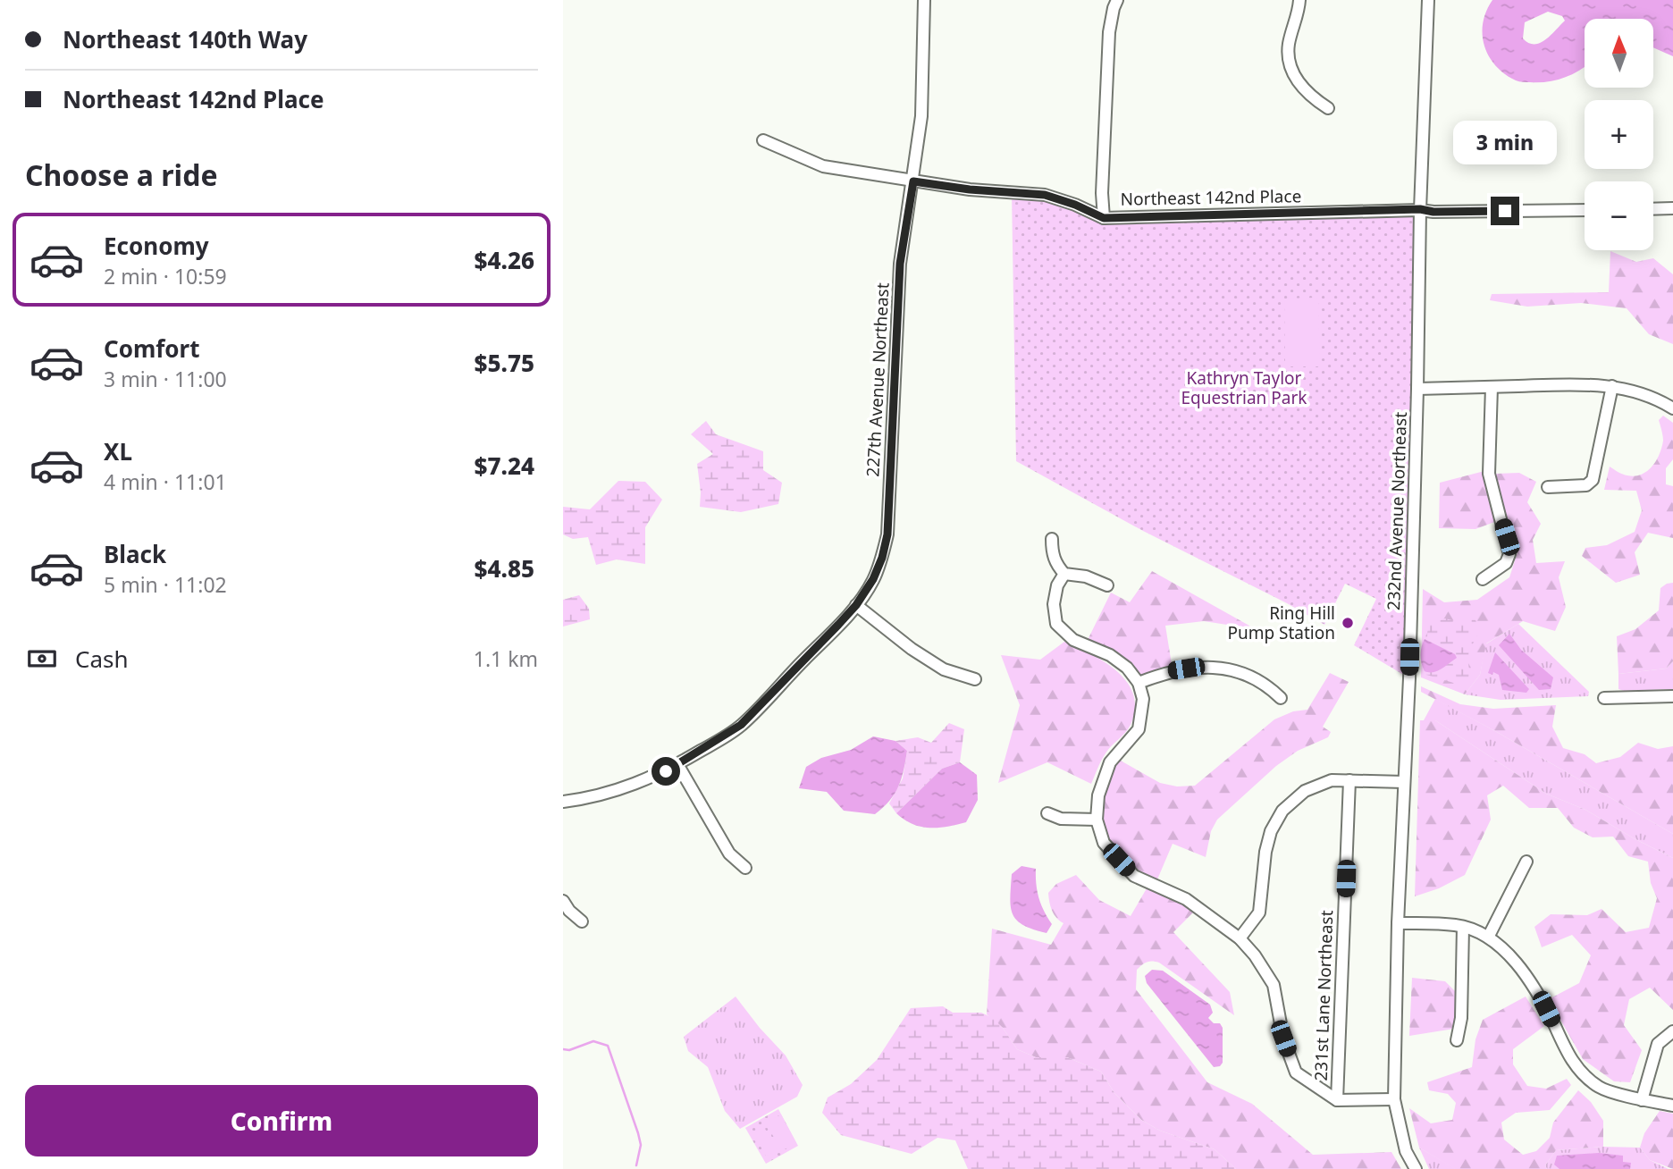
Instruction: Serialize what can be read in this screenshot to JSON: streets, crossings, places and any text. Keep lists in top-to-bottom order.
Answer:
{
  "streets": {
    "street": [
      "Northeast 142nd Place",
      "227th Avenue Northeast",
      "232nd Avenue Northeast",
      "231st Lane Northeast"
    ]
  },
  "crossings": [
    ["Northeast 142nd Place", "227th Avenue Northeast"],
    ["Northeast 142nd Place", "232nd Avenue Northeast"]
  ],
  "parks": ["Kathryn Taylor Equestrian Park"],
  "places": ["Ring Hill Pump Station"],
  "north": "top",
  "page": {
    "banner": ["Northeast 140th Way", "Northeast 142nd Place"],
    "map_buttons": ["+", "−"],
    "bubble": "3 min",
    "heading": "Choose a ride",
    "list": [
      {
        "name": "Economy",
        "note": "2 min · 10:59",
        "value": "$4.26"
      },
      {
        "name": "Comfort",
        "note": "3 min · 11:00",
        "value": "$5.75"
      },
      {
        "name": "XL",
        "note": "4 min · 11:01",
        "value": "$7.24"
      },
      {
        "name": "Black",
        "note": "5 min · 11:02",
        "value": "$4.85"
      }
    ],
    "pay": ["Cash", "1.1 km"],
    "buttons": "Confirm"
  }
}
